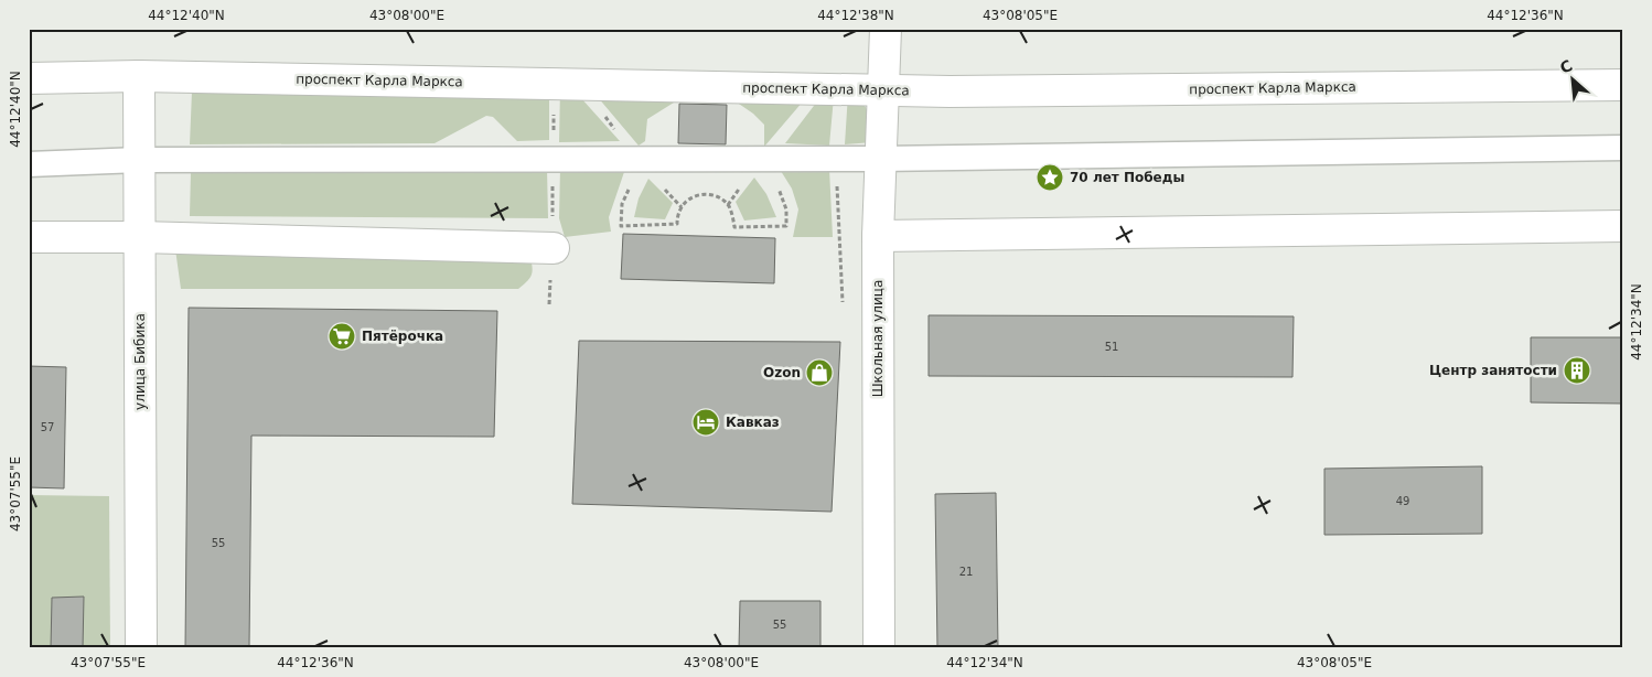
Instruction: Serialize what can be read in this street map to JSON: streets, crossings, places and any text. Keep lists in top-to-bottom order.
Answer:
{
  "streets": {
    "street": ["проспект Карла Маркса", "Школьная улица", "улица Бибика"]
  },
  "crossings": [
    ["проспект Карла Маркса", "Школьная улица"],
    ["проспект Карла Маркса", "улица Бибика"]
  ],
  "places": {
    "place": ["70 лет Победы"],
    "supermarket": ["Пятёрочка"],
    "building": ["Центр занятости"],
    "shop": ["Ozon"],
    "hotel": ["Кавказ"]
  },
  "house_numbers": [
    "51",
    "57",
    "49",
    "55",
    "21",
    "55"
  ],
  "north": "top left",
  "coordinates": [
    "44°12'40\"N",
    "43°08'00\"E",
    "44°12'38\"N",
    "43°08'05\"E",
    "44°12'36\"N",
    "44°12'34\"N",
    "43°07'55\"E"
  ]
}
